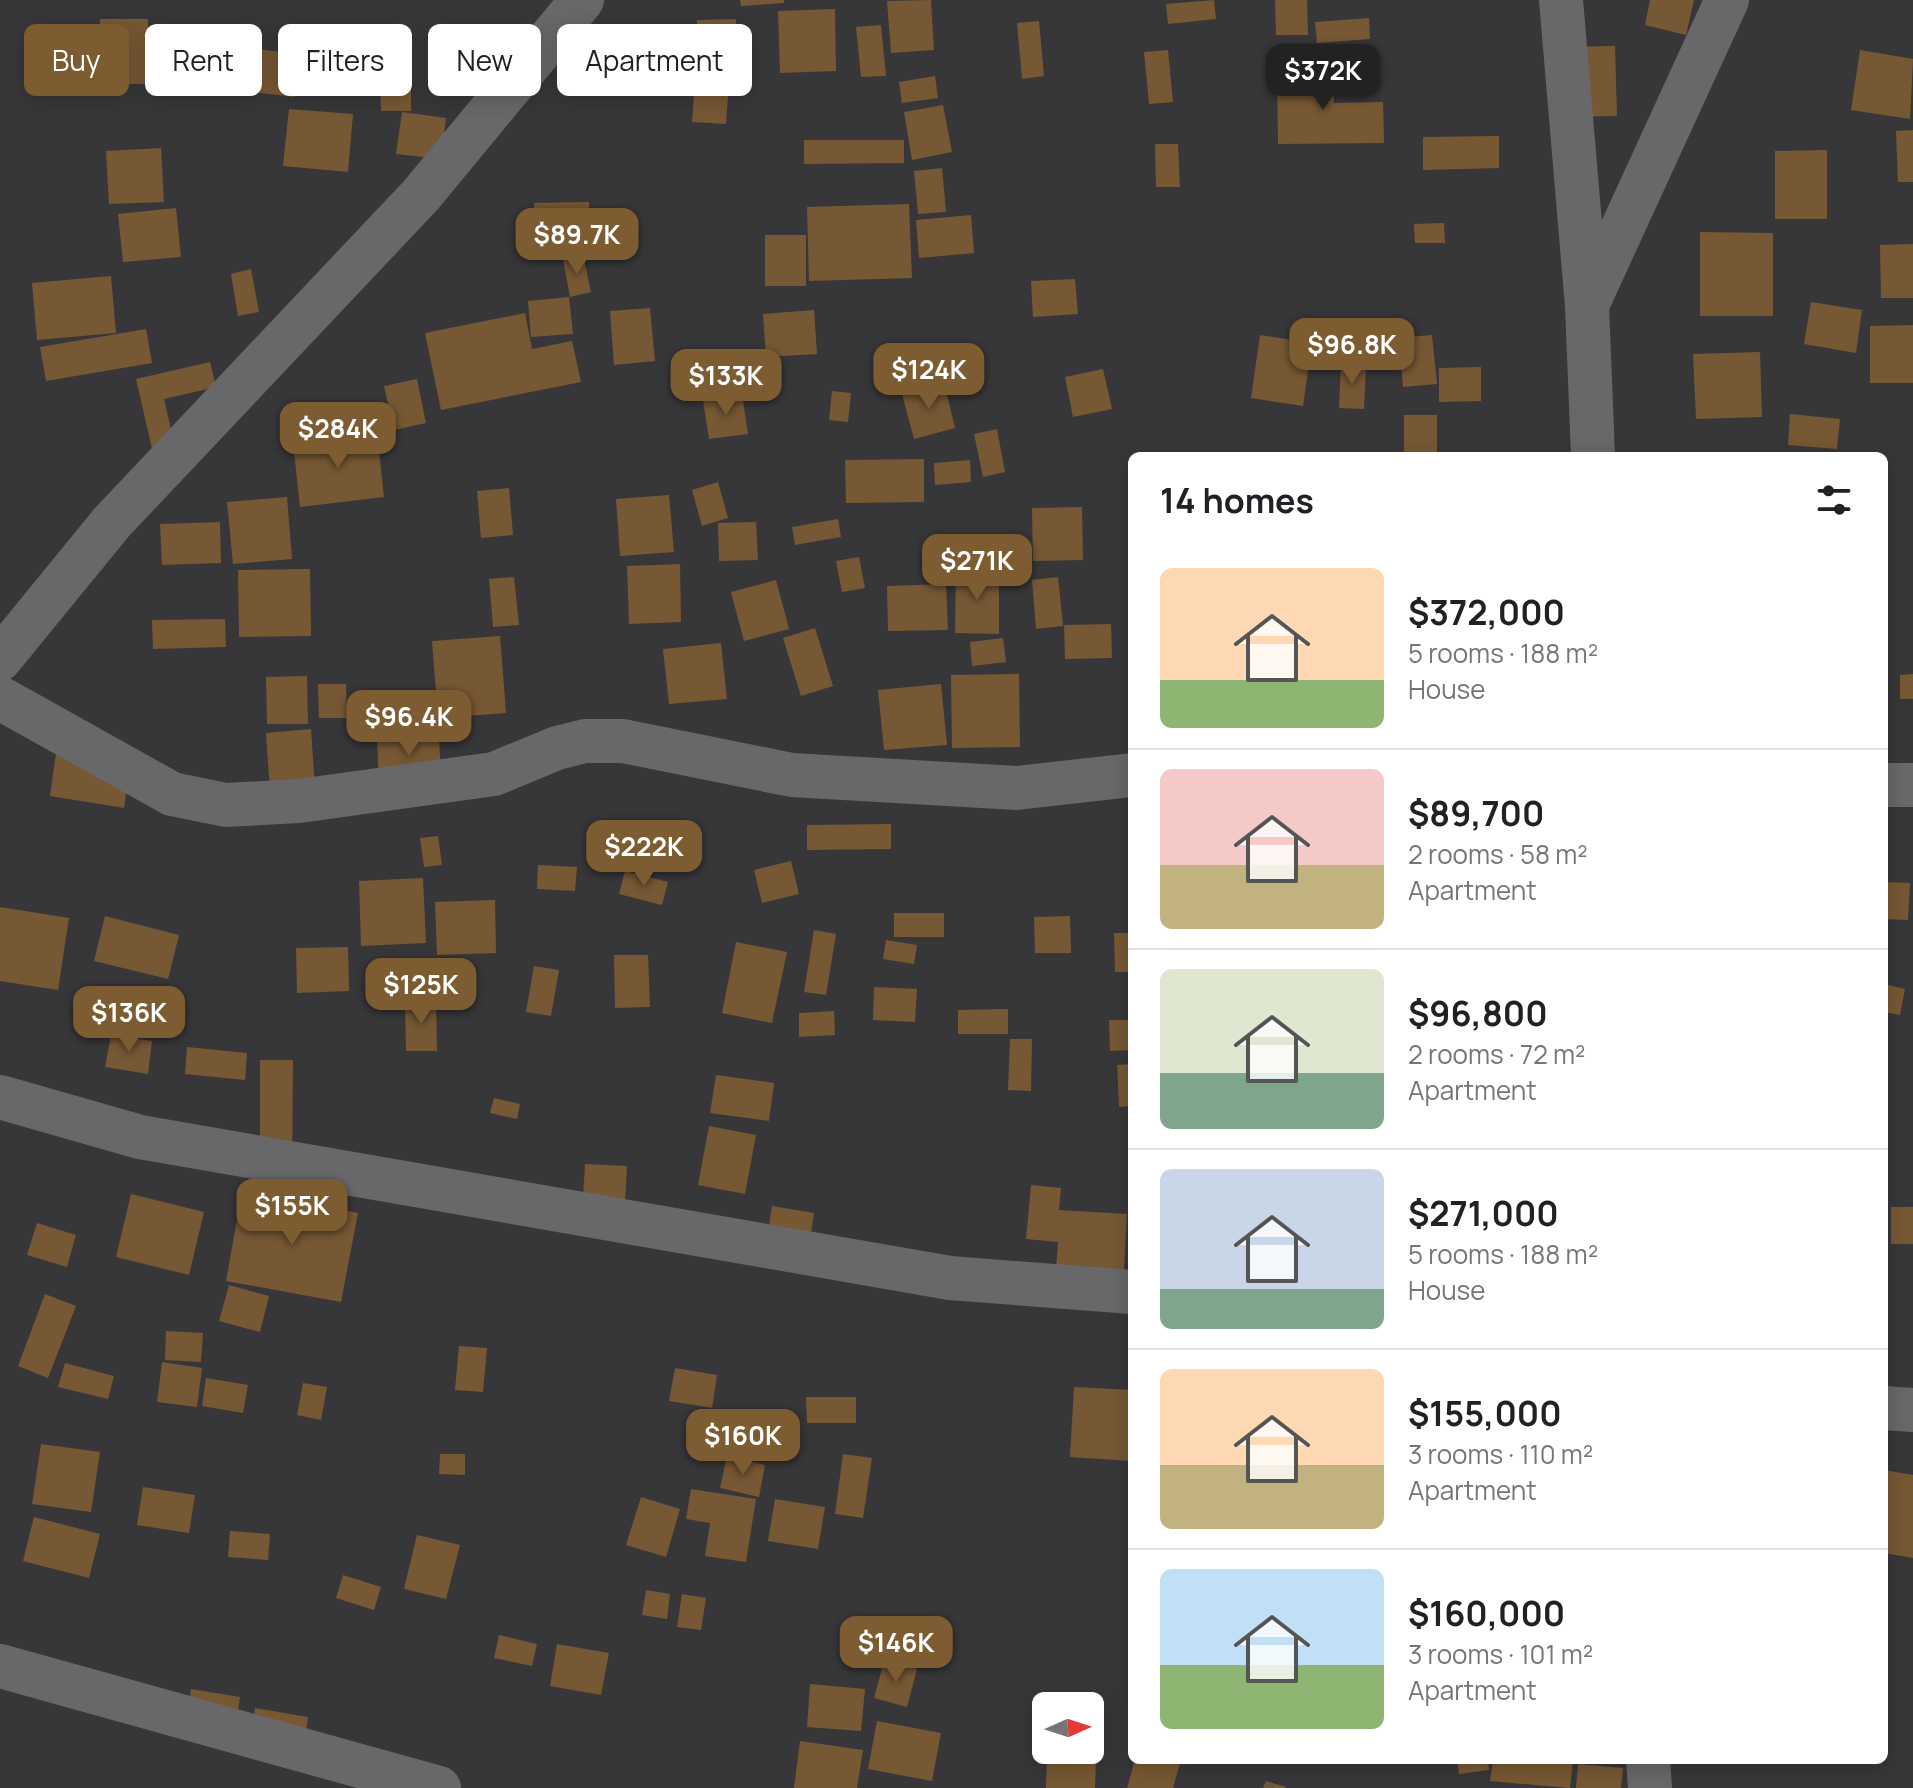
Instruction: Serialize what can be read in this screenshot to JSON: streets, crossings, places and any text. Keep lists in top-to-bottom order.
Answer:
{
  "north": "right",
  "page": {
    "chip": [
      "Buy",
      "Rent",
      "Filters",
      "New",
      "Apartment"
    ],
    "price": [
      "$372K",
      "$89.7K",
      "$96.8K",
      "$124K",
      "$133K",
      "$284K",
      "$271K",
      "$96.4K",
      "$222K",
      "$125K",
      "$136K",
      "$155K",
      "$160K",
      "$146K"
    ],
    "heading": "14 homes",
    "list": [
      {
        "name": "$372,000",
        "note": "5 rooms · 188 m² · House"
      },
      {
        "name": "$89,700",
        "note": "2 rooms · 58 m² · Apartment"
      },
      {
        "name": "$96,800",
        "note": "2 rooms · 72 m² · Apartment"
      },
      {
        "name": "$271,000",
        "note": "5 rooms · 188 m² · House"
      },
      {
        "name": "$155,000",
        "note": "3 rooms · 110 m² · Apartment"
      },
      {
        "name": "$160,000",
        "note": "3 rooms · 101 m² · Apartment"
      }
    ]
  }
}
